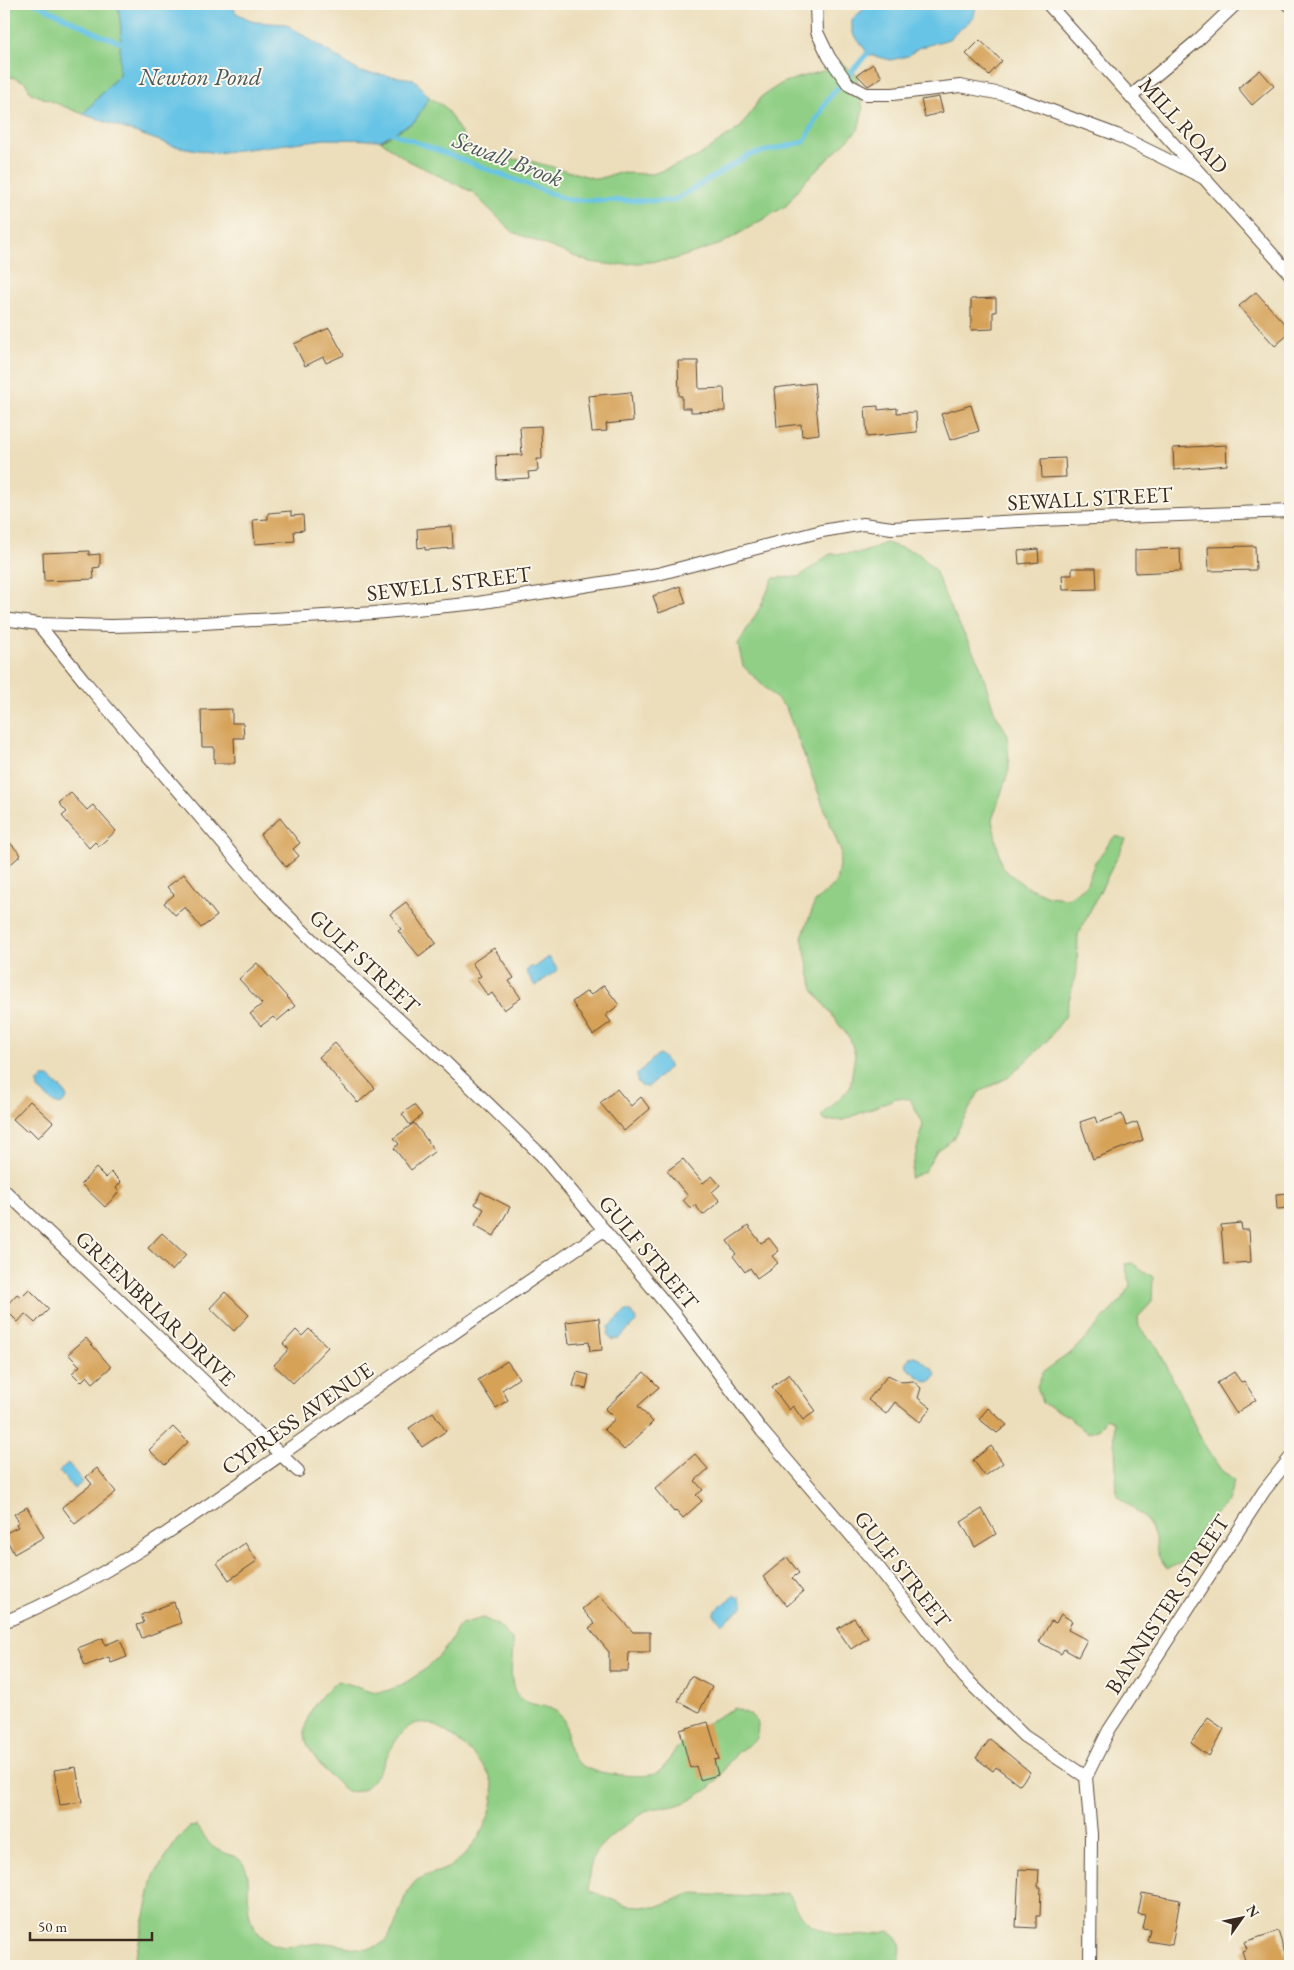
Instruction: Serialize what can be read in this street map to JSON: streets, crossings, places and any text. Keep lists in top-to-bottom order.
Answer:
{
  "streets": {
    "street": [
      "MILL ROAD",
      "SEWALL STREET",
      "SEWELL STREET",
      "GULF STREET",
      "GREENBRIAR DRIVE",
      "CYPRESS AVENUE",
      "BANNISTER STREET"
    ]
  },
  "crossings": [
    ["SEWALL STREET", "SEWELL STREET"],
    ["SEWELL STREET", "GULF STREET"],
    ["GULF STREET", "CYPRESS AVENUE"],
    ["GULF STREET", "BANNISTER STREET"],
    ["GREENBRIAR DRIVE", "CYPRESS AVENUE"]
  ],
  "water": ["Newton Pond", "Sewall Brook"],
  "scale_bar": "50 m",
  "north": "top right"
}
